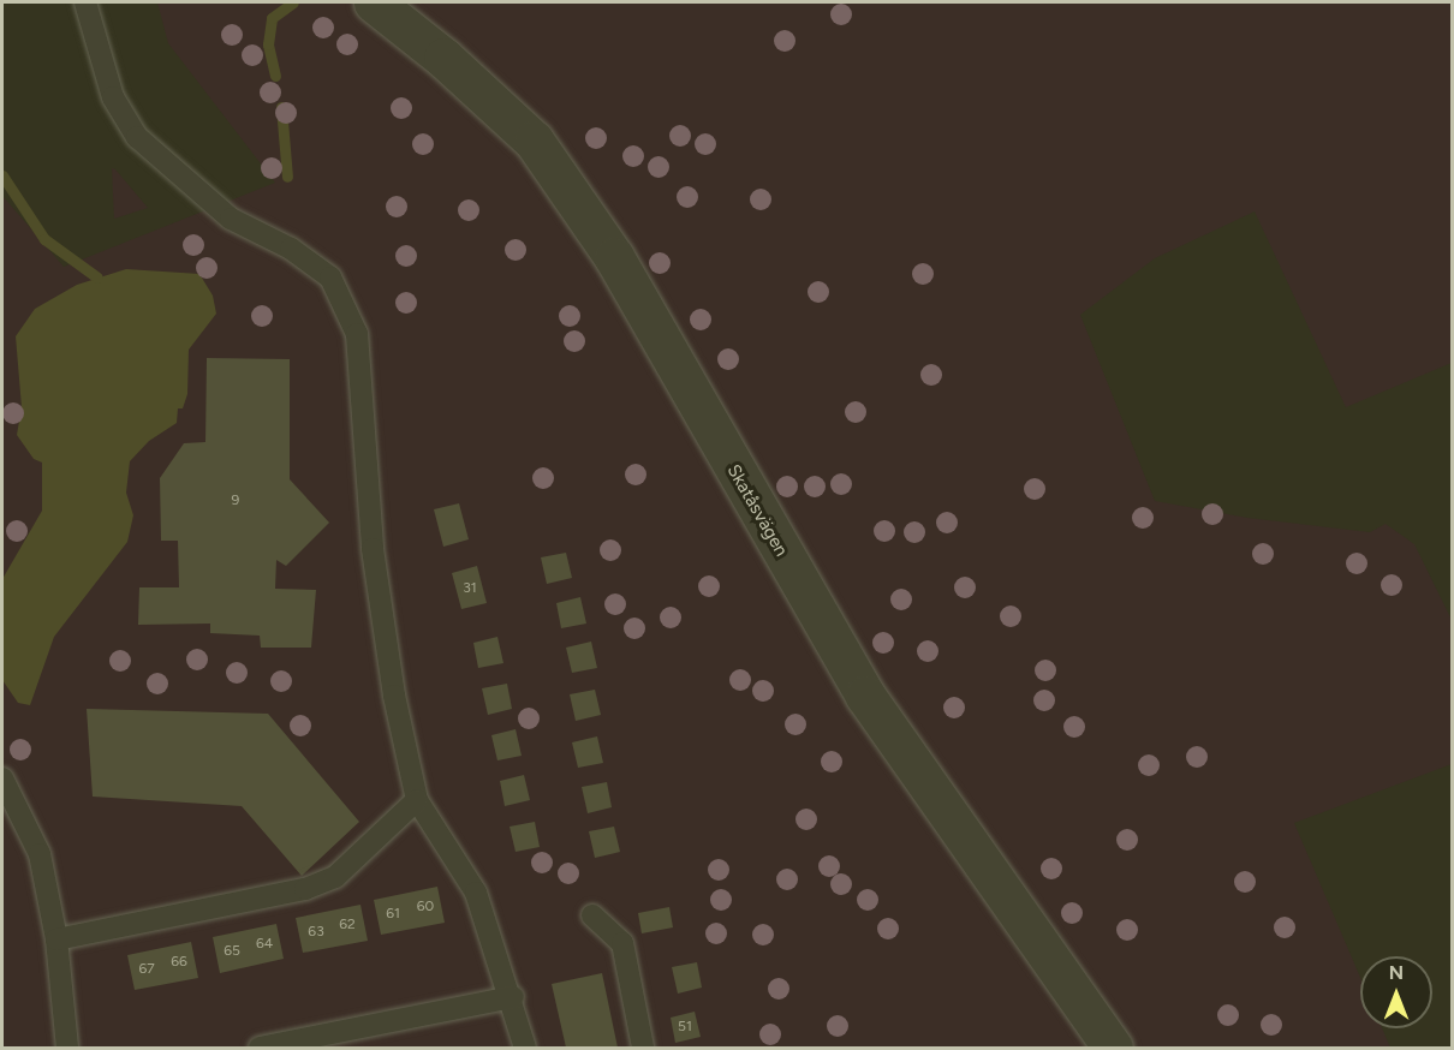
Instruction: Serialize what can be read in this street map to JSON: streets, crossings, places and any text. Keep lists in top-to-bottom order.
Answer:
{
  "streets": {
    "street": ["Skatåsvägen"]
  },
  "house_numbers": [
    "9",
    "31",
    "60",
    "61",
    "62",
    "63",
    "64",
    "65",
    "66",
    "67",
    "51"
  ],
  "north": "top"
}
